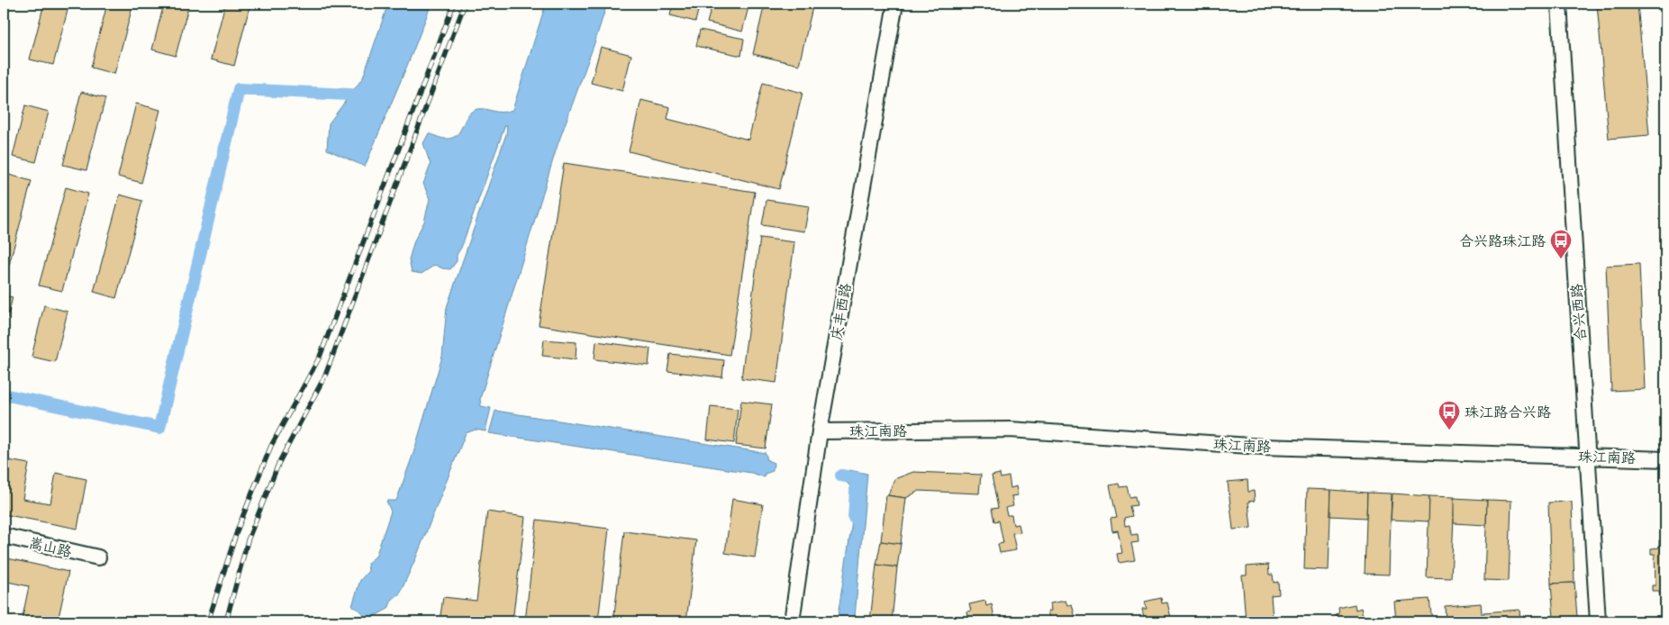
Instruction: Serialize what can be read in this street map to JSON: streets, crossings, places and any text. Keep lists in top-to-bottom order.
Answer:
{
  "streets": {
    "street": [
      "庆丰西路",
      "合兴西路",
      "珠江南路",
      "嵩山路"
    ]
  },
  "crossings": [
    ["庆丰西路", "珠江南路"],
    ["合兴西路", "珠江南路"]
  ],
  "places": {
    "bus stop": ["合兴路珠江路", "珠江路合兴路"]
  }
}
